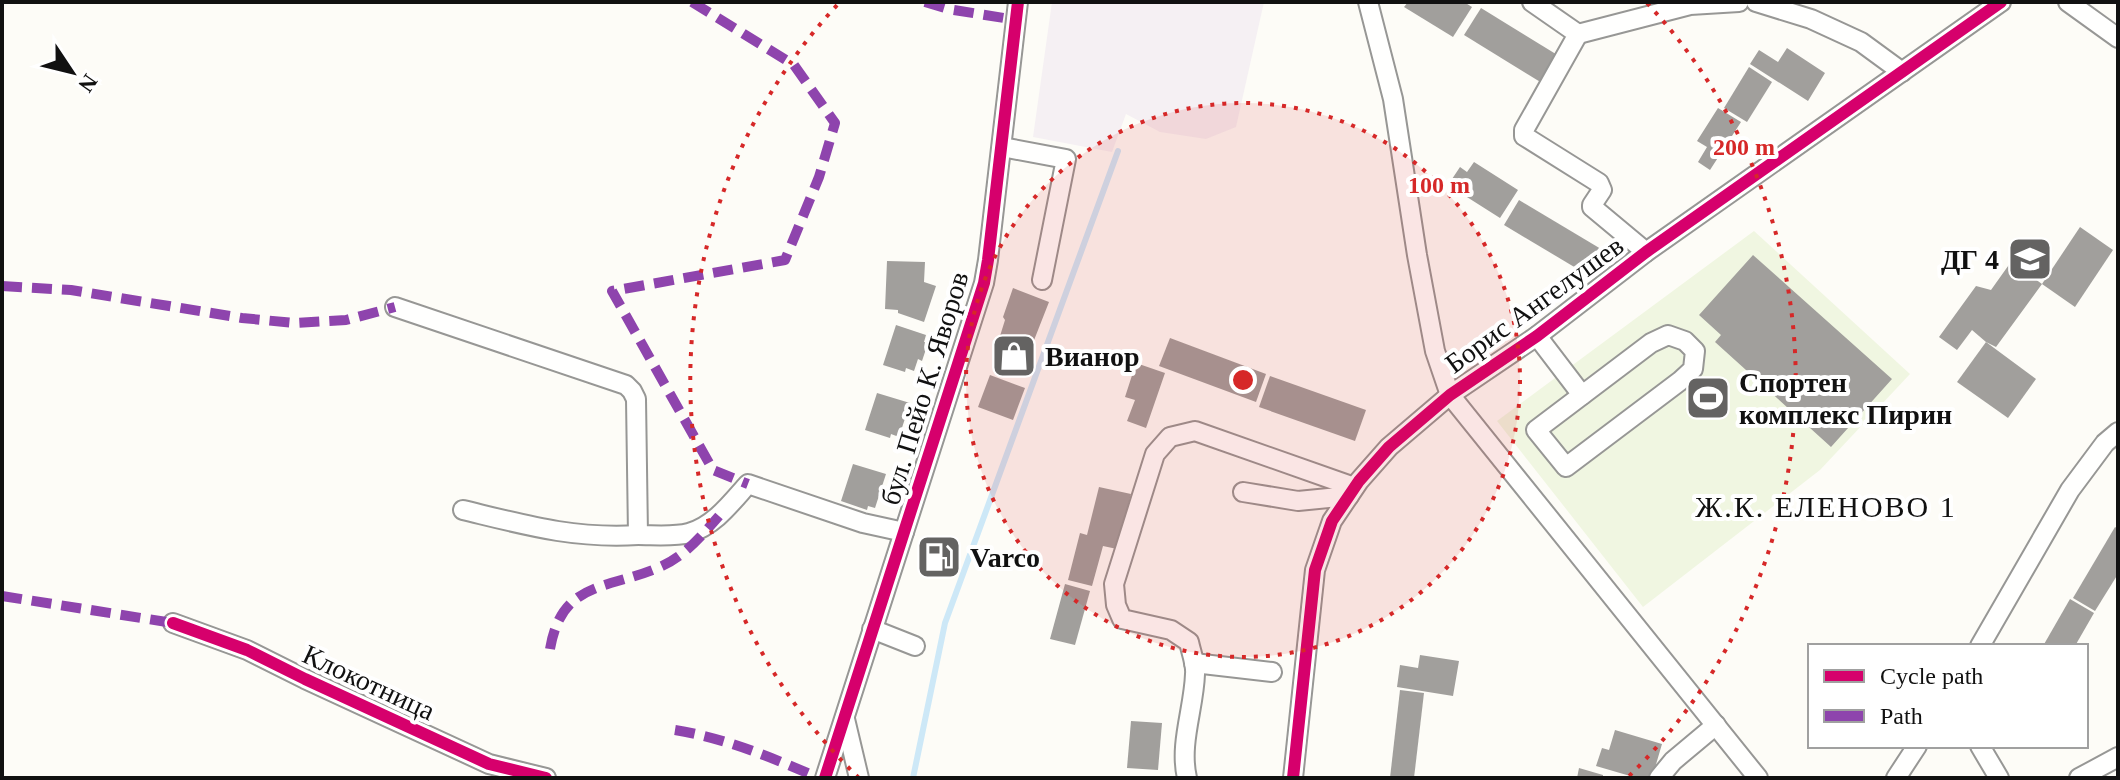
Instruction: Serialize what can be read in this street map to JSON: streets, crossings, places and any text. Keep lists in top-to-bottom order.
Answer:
{
  "streets": {
    "street": ["Борис Ангелушев", "бул. Пейо К. Яворов", "Клокотница"]
  },
  "districts": ["Ж.К. ЕЛЕНОВО 1"],
  "places": {
    "school or university": ["ДГ 4"],
    "shop": ["Вианор"],
    "sports": ["Спортен комплекс Пирин"],
    "fuel station": ["Varco"]
  },
  "legend": ["Cycle path", "Path"],
  "north": "bottom right",
  "rings": ["200 m", "100 m"]
}
